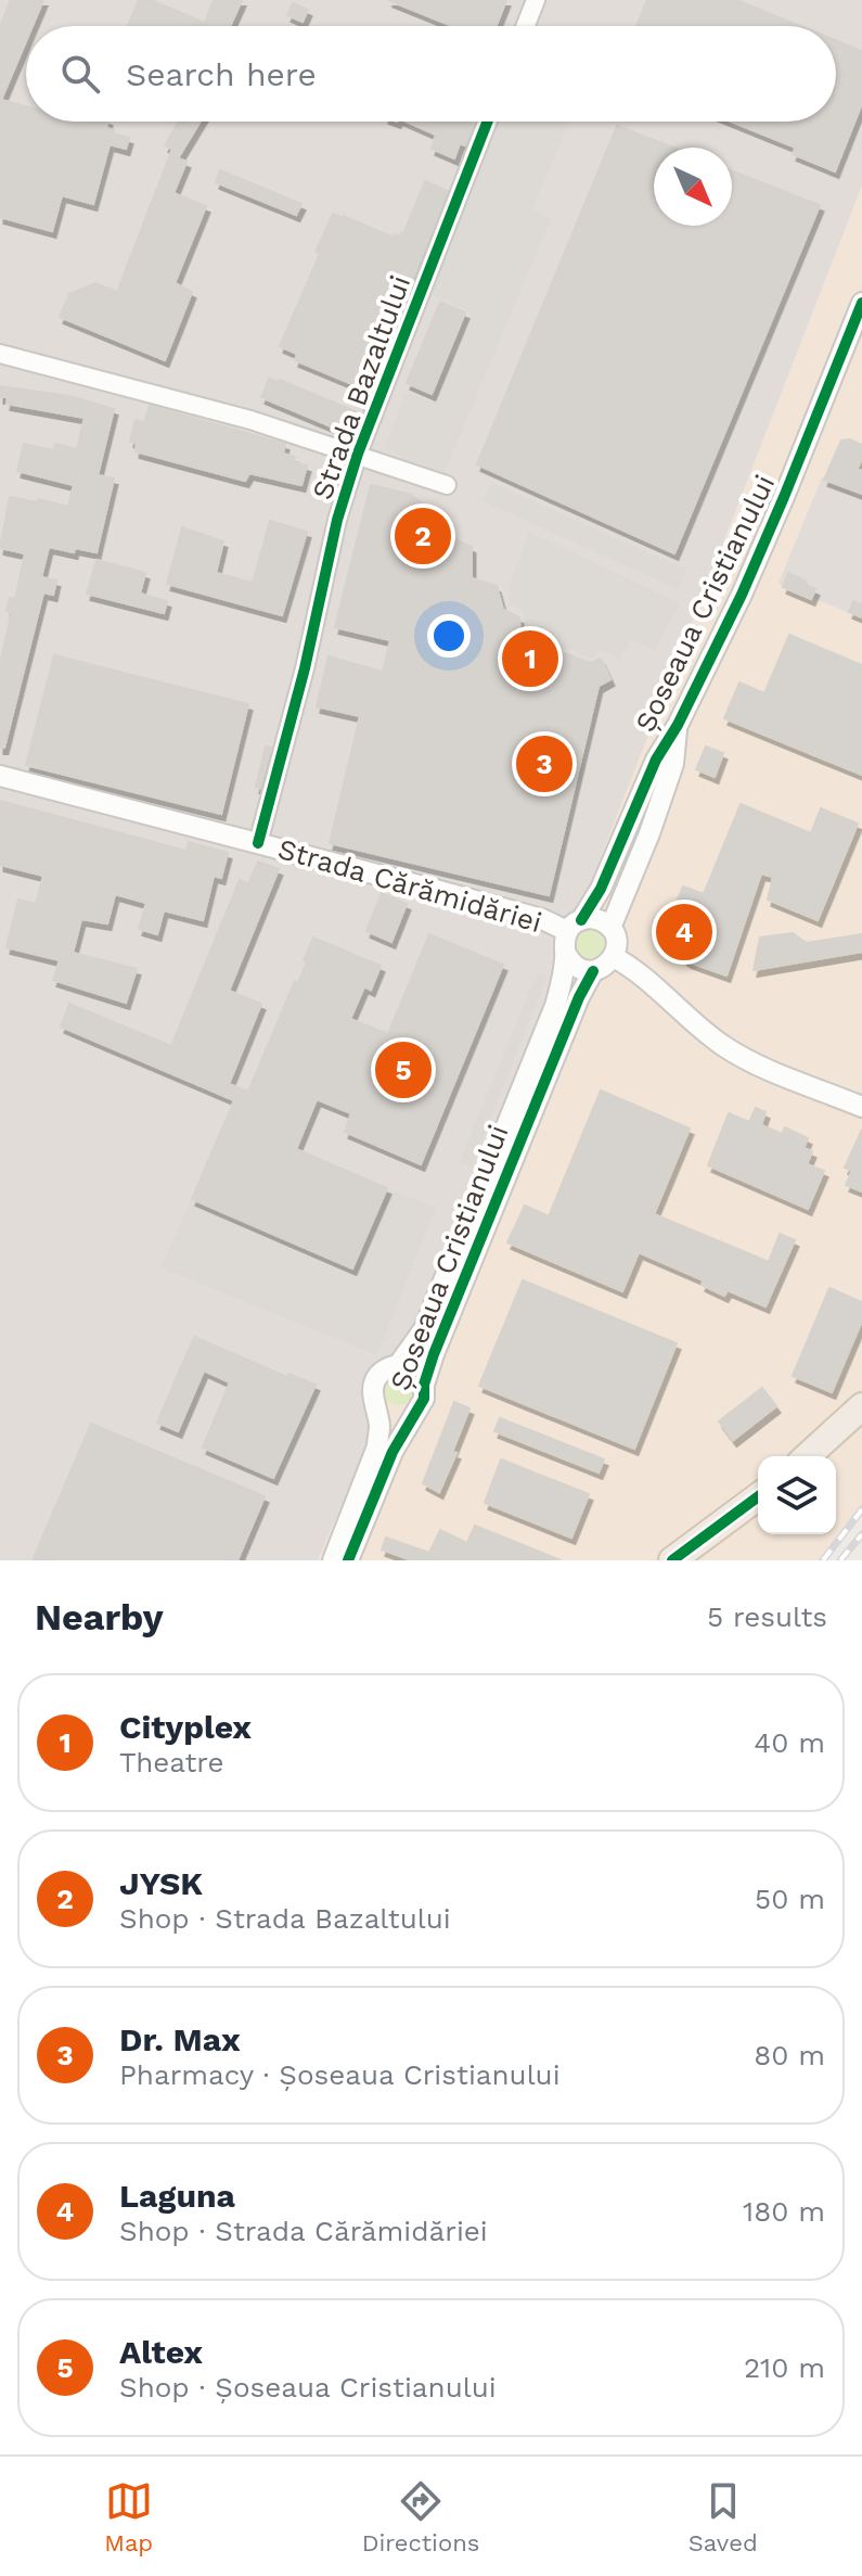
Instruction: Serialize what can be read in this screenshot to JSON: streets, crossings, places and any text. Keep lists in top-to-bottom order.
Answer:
{
  "streets": {
    "street": ["Strada Bazaltului", "Șoseaua Cristianului", "Strada Cărămidăriei"]
  },
  "crossings": [
    ["Strada Bazaltului", "Strada Cărămidăriei"],
    ["Șoseaua Cristianului", "Strada Cărămidăriei"]
  ],
  "north": "bottom right",
  "page": {
    "search": "Search here",
    "pins": [
      "2",
      "1",
      "3",
      "4",
      "5"
    ],
    "heading": ["Nearby", "5 results"],
    "list": [
      {
        "mark": "1",
        "name": "Cityplex",
        "note": "Theatre",
        "value": "40 m"
      },
      {
        "mark": "2",
        "name": "JYSK",
        "note": "Shop · Strada Bazaltului",
        "value": "50 m"
      },
      {
        "mark": "3",
        "name": "Dr. Max",
        "note": "Pharmacy · Șoseaua Cristianului",
        "value": "80 m"
      },
      {
        "mark": "4",
        "name": "Laguna",
        "note": "Shop · Strada Cărămidăriei",
        "value": "180 m"
      },
      {
        "mark": "5",
        "name": "Altex",
        "note": "Shop · Șoseaua Cristianului",
        "value": "210 m"
      }
    ],
    "nav": ["Map", "Directions", "Saved"]
  }
}
